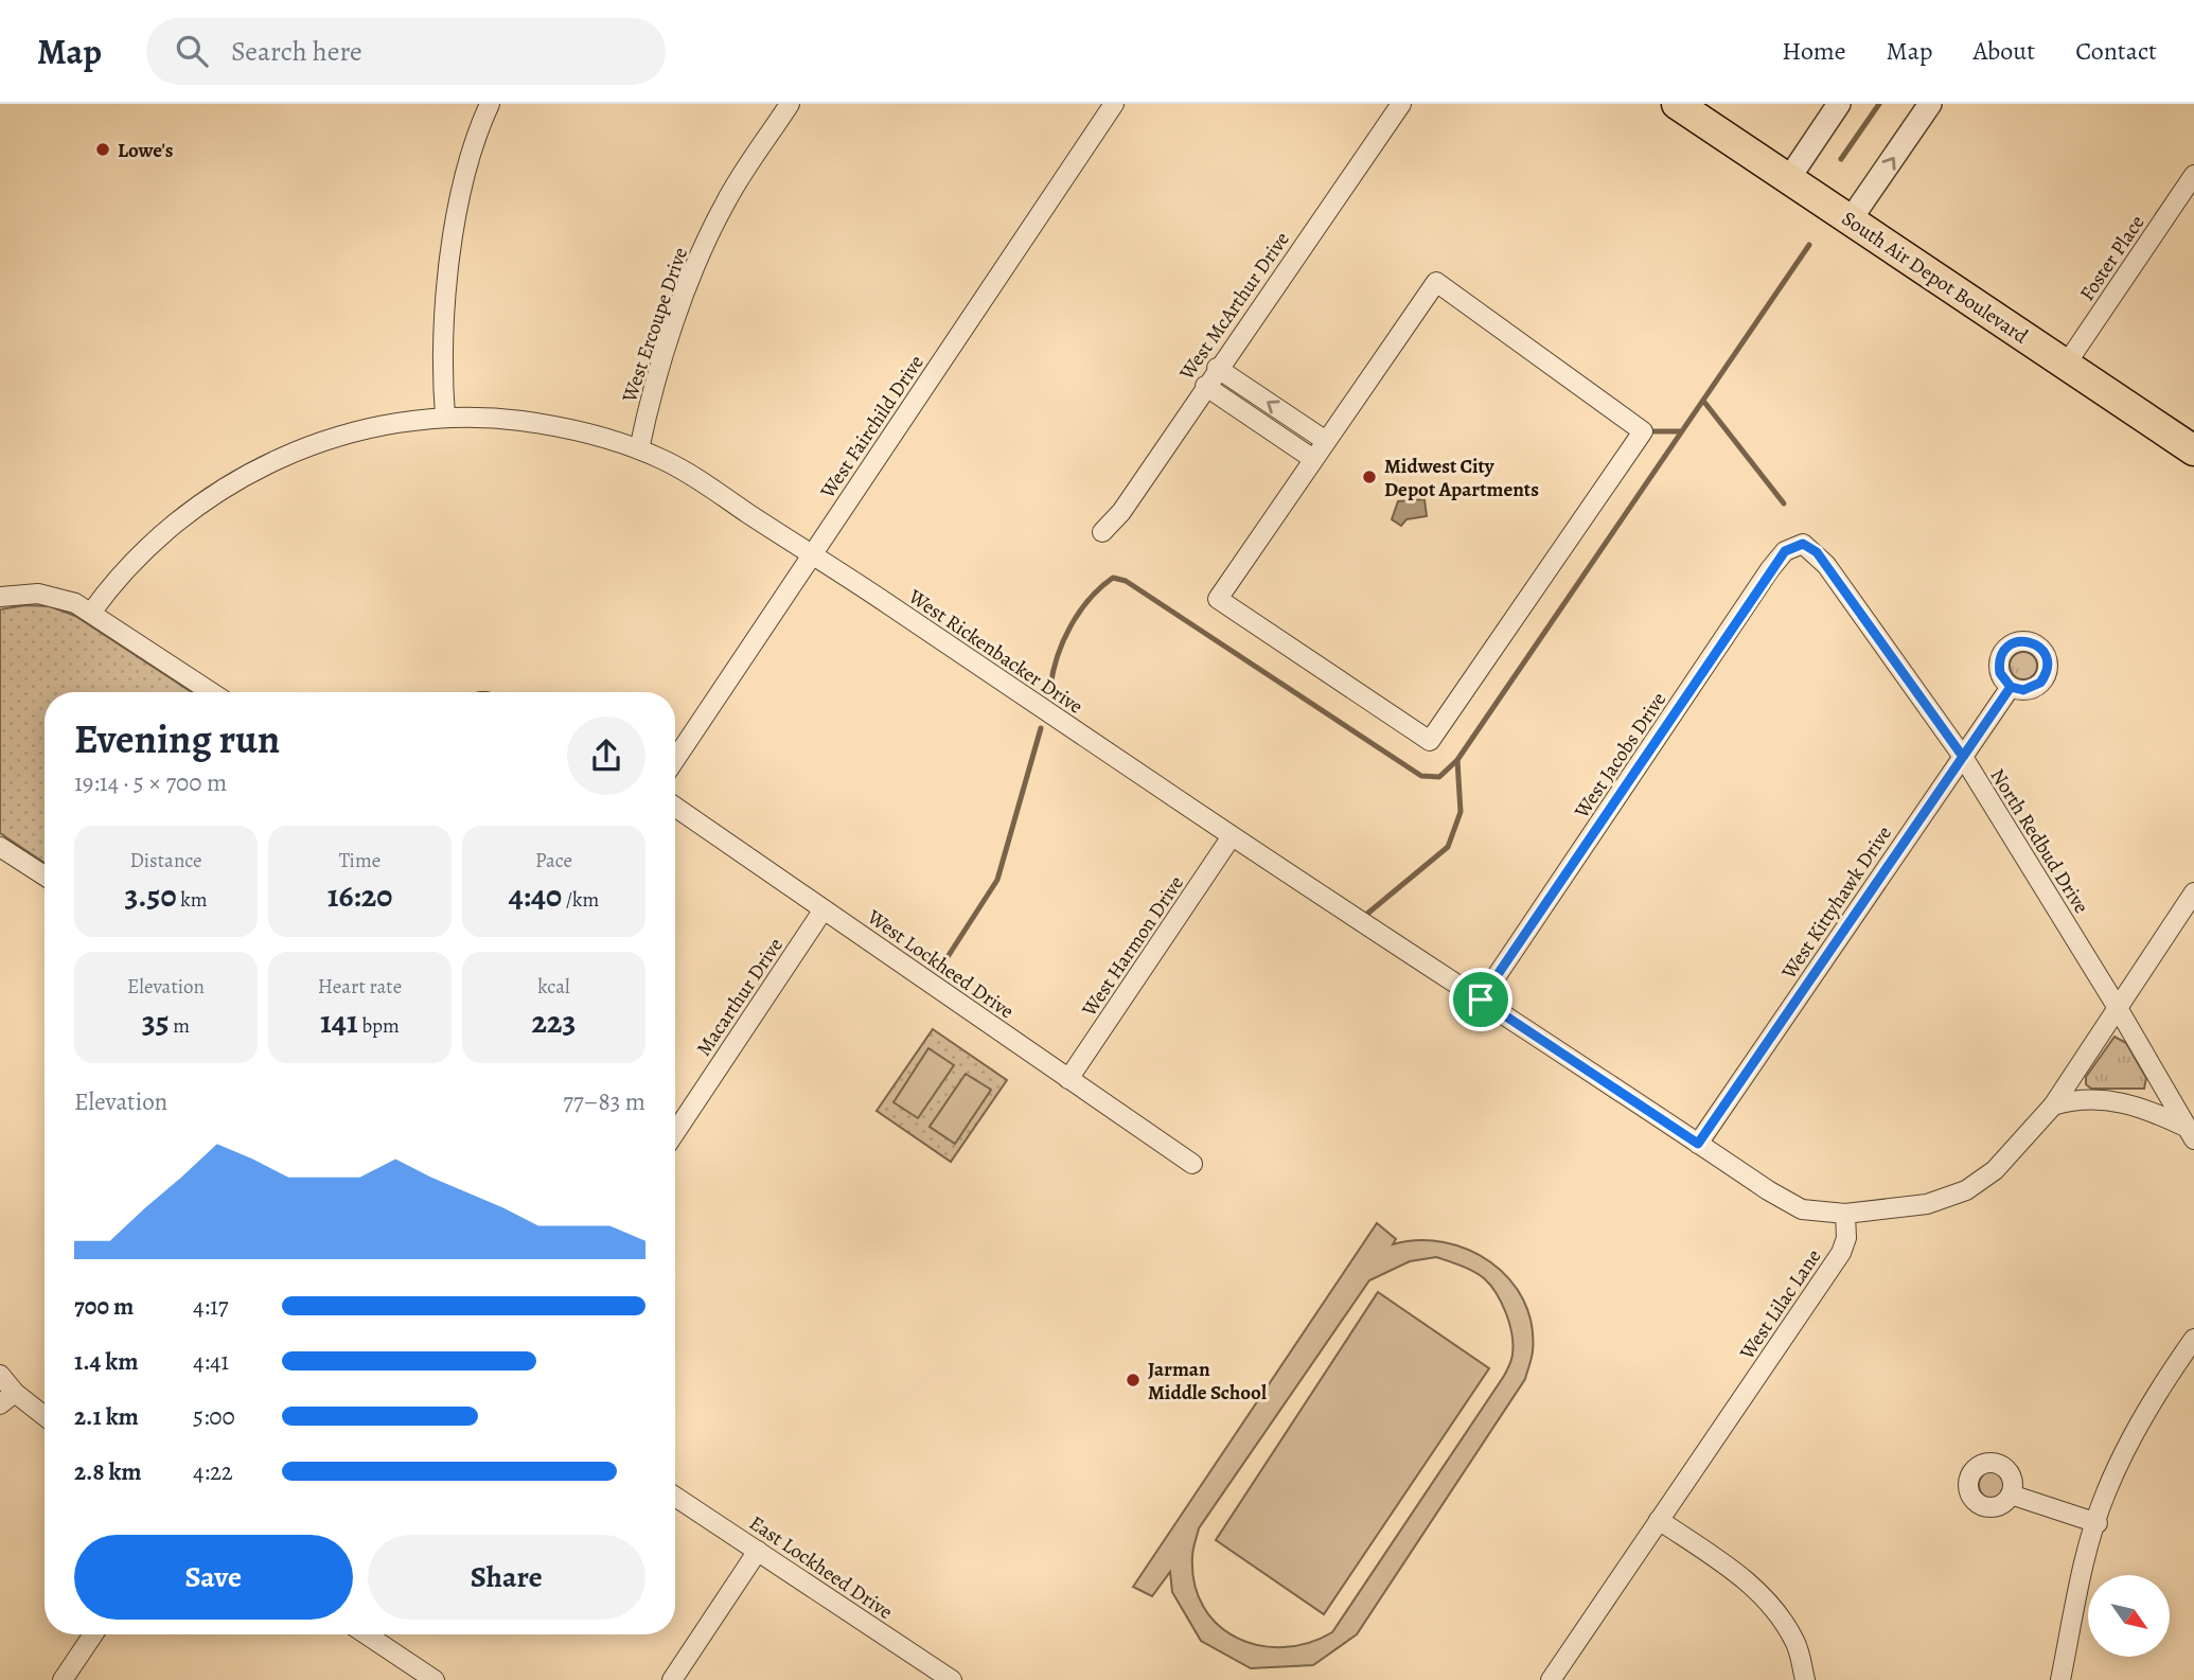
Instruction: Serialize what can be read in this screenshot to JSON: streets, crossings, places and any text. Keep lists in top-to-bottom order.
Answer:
{
  "streets": {
    "main road": ["South Air Depot Boulevard"],
    "street": [
      "Foster Place",
      "West McArthur Drive",
      "West Ercoupe Drive",
      "West Fairchild Drive",
      "West Rickenbacker Drive",
      "West Jacobs Drive",
      "North Redbud Drive",
      "West Kittyhawk Drive",
      "West Harmon Drive",
      "West Lockheed Drive",
      "Macarthur Drive",
      "West Lilac Lane",
      "East Lockheed Drive"
    ]
  },
  "crossings": [
    ["Foster Place", "South Air Depot Boulevard"],
    ["West Ercoupe Drive", "West Rickenbacker Drive"],
    ["West Fairchild Drive", "West Rickenbacker Drive"],
    ["West Rickenbacker Drive", "West Jacobs Drive"],
    ["West Rickenbacker Drive", "West Kittyhawk Drive"],
    ["West Rickenbacker Drive", "West Harmon Drive"],
    ["West Rickenbacker Drive", "West Lilac Lane"],
    ["West Jacobs Drive", "North Redbud Drive"],
    ["North Redbud Drive", "West Kittyhawk Drive"],
    ["West Harmon Drive", "West Lockheed Drive"],
    ["West Lockheed Drive", "Macarthur Drive"]
  ],
  "places": ["Lowe's", "Midwest City Depot Apartments", "Jarman Middle School"],
  "north": "bottom right",
  "page": {
    "header": "Map",
    "search": "Search here",
    "nav": [
      "Home",
      "Map",
      "About",
      "Contact"
    ],
    "heading": ["Evening run", "19:14 · 5 × 700 m"],
    "stats": [
      ["Distance", "3.50 km"],
      ["Time", "16:20"],
      ["Pace", "4:40 /km"],
      ["Elevation", "35 m"],
      ["Heart rate", "141 bpm"],
      ["kcal", "223"]
    ],
    "chart": ["Elevation", "77–83 m"],
    "list": [
      {
        "name": "700 m",
        "note": "4:17"
      },
      {
        "name": "1.4 km",
        "note": "4:41"
      },
      {
        "name": "2.1 km",
        "note": "5:00"
      },
      {
        "name": "2.8 km",
        "note": "4:22"
      }
    ],
    "buttons": ["Save", "Share"]
  }
}
